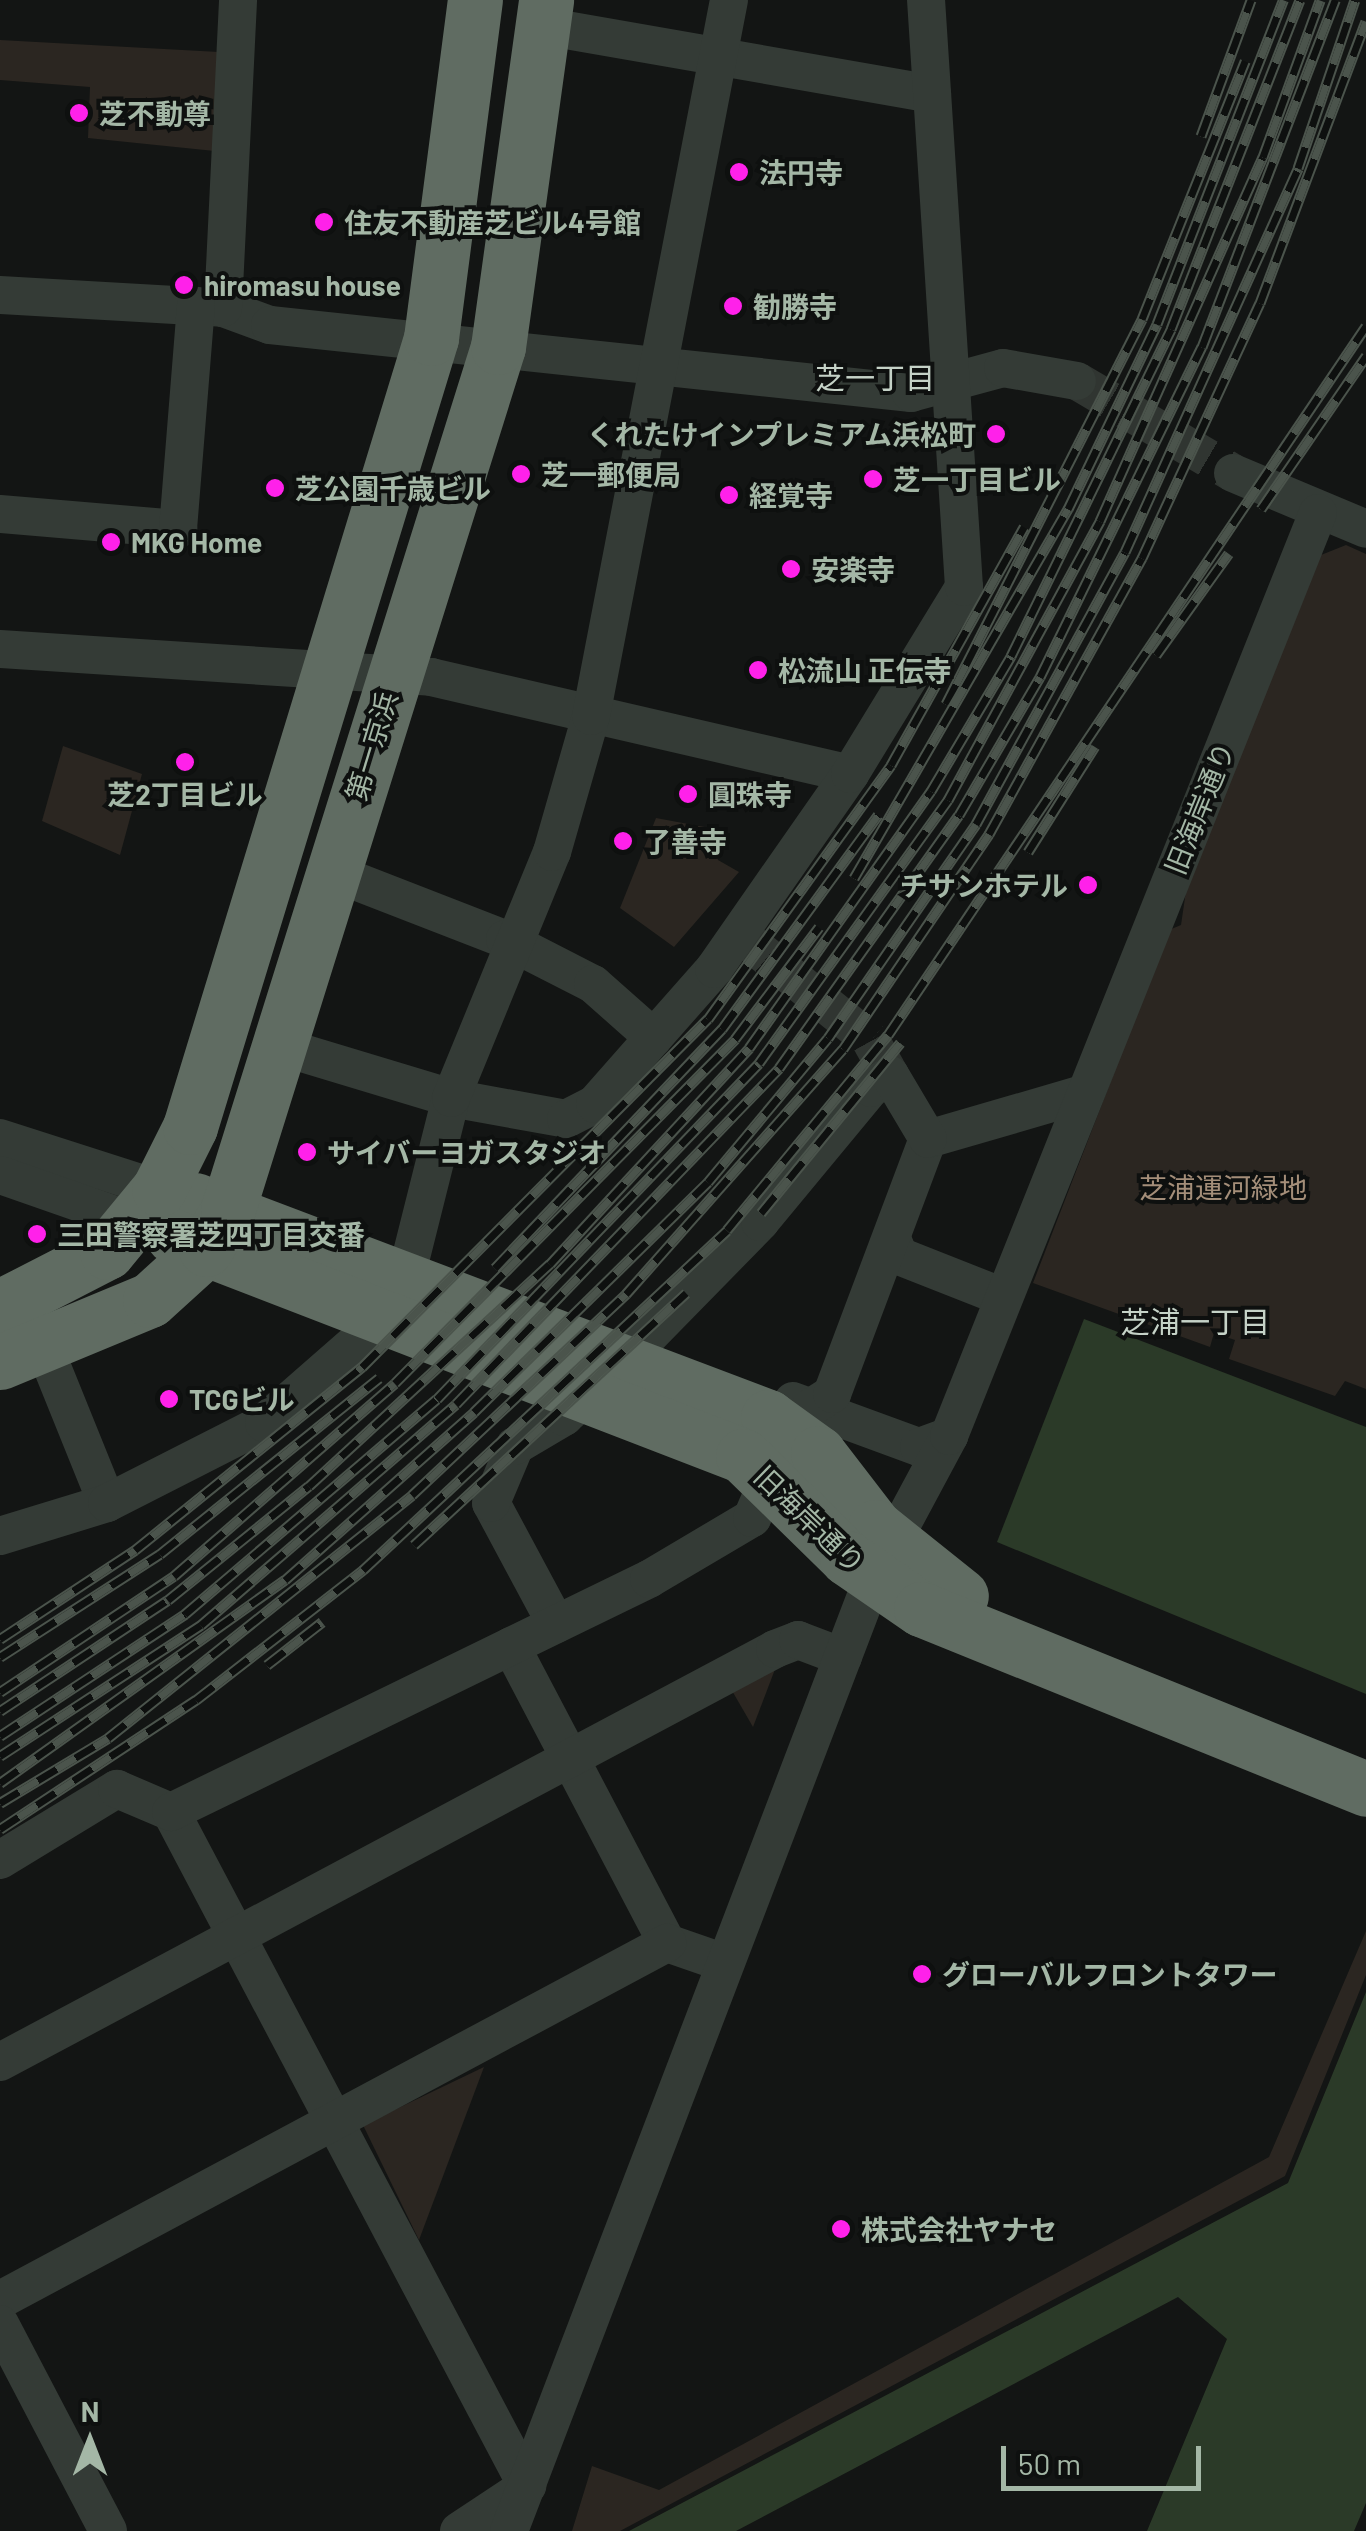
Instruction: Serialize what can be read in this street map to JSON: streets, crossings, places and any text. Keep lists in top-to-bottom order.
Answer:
{
  "streets": {
    "highway": ["第一京浜", "旧海岸通り"]
  },
  "crossings": [
    ["第一京浜", "旧海岸通り"]
  ],
  "districts": ["芝一丁目", "芝浦一丁目"],
  "parks": ["芝浦運河緑地"],
  "places": [
    "芝不動尊",
    "法円寺",
    "住友不動産芝ビル4号館",
    "hiromasu house",
    "勧勝寺",
    "くれたけインプレミアム浜松町",
    "芝一郵便局",
    "芝一丁目ビル",
    "芝公園千歳ビル",
    "経覚寺",
    "MKG Home",
    "安楽寺",
    "松流山 正伝寺",
    "芝2丁目ビル",
    "圓珠寺",
    "了善寺",
    "チサンホテル",
    "サイバーヨガスタジオ",
    "三田警察署芝四丁目交番",
    "TCGビル",
    "グローバルフロントタワー",
    "株式会社ヤナセ"
  ],
  "scale_bar": "50 m",
  "north": "top"
}
